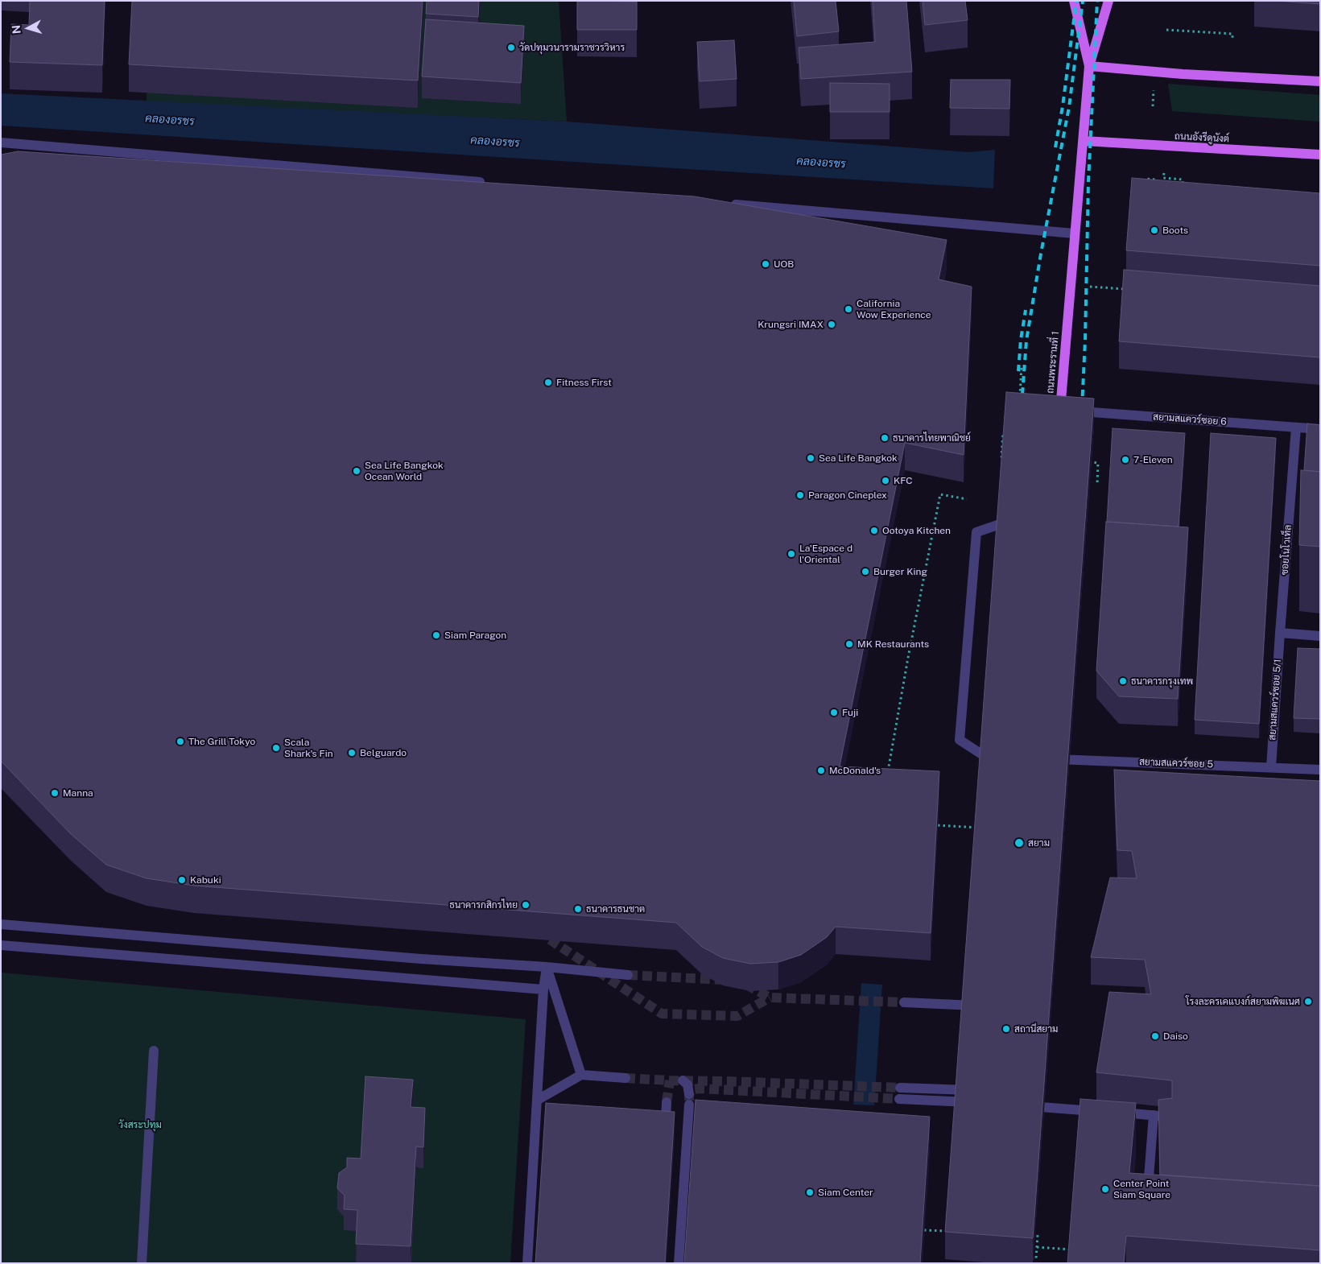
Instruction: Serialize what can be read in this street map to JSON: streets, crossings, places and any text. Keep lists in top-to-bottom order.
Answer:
{
  "streets": {
    "main road": ["ถนนอังรีดูนังต์", "ถนนพระรามที่ 1"],
    "street": [
      "สยามสแควร์ซอย 6",
      "ซอยโนโวเท็ล",
      "สยามสแควร์ซอย 5/1",
      "สยามสแควร์ซอย 5"
    ]
  },
  "crossings": [
    ["ถนนอังรีดูนังต์", "ถนนพระรามที่ 1"],
    ["ถนนพระรามที่ 1", "สยามสแควร์ซอย 6"],
    ["สยามสแควร์ซอย 6", "ซอยโนโวเท็ล"],
    ["ซอยโนโวเท็ล", "สยามสแควร์ซอย 5/1"],
    ["สยามสแควร์ซอย 5/1", "สยามสแควร์ซอย 5"]
  ],
  "water": ["คลองอรชร"],
  "parks": ["วังสระปทุม"],
  "places": [
    "วัดปทุมวนารามราชวรวิหาร",
    "Boots",
    "UOB",
    "California Wow Experience",
    "Krungsri IMAX",
    "Fitness First",
    "ธนาคารไทยพาณิชย์",
    "Sea Life Bangkok",
    "7-Eleven",
    "Sea Life Bangkok Ocean World",
    "KFC",
    "Paragon Cineplex",
    "Ootoya Kitchen",
    "La'Espace d l'Oriental",
    "Burger King",
    "Siam Paragon",
    "MK Restaurants",
    "ธนาคารกรุงเทพ",
    "Fuji",
    "The Grill Tokyo",
    "Scala Shark's Fin",
    "Belguardo",
    "McDonald's",
    "Manna",
    "สยาม",
    "Kabuki",
    "ธนาคารกสิกรไทย",
    "ธนาคารธนชาต",
    "โรงละครเคแบงก์สยามพิฆเนศ",
    "สถานีสยาม",
    "Daiso",
    "Center Point Siam Square",
    "Siam Center"
  ],
  "north": "left"
}
